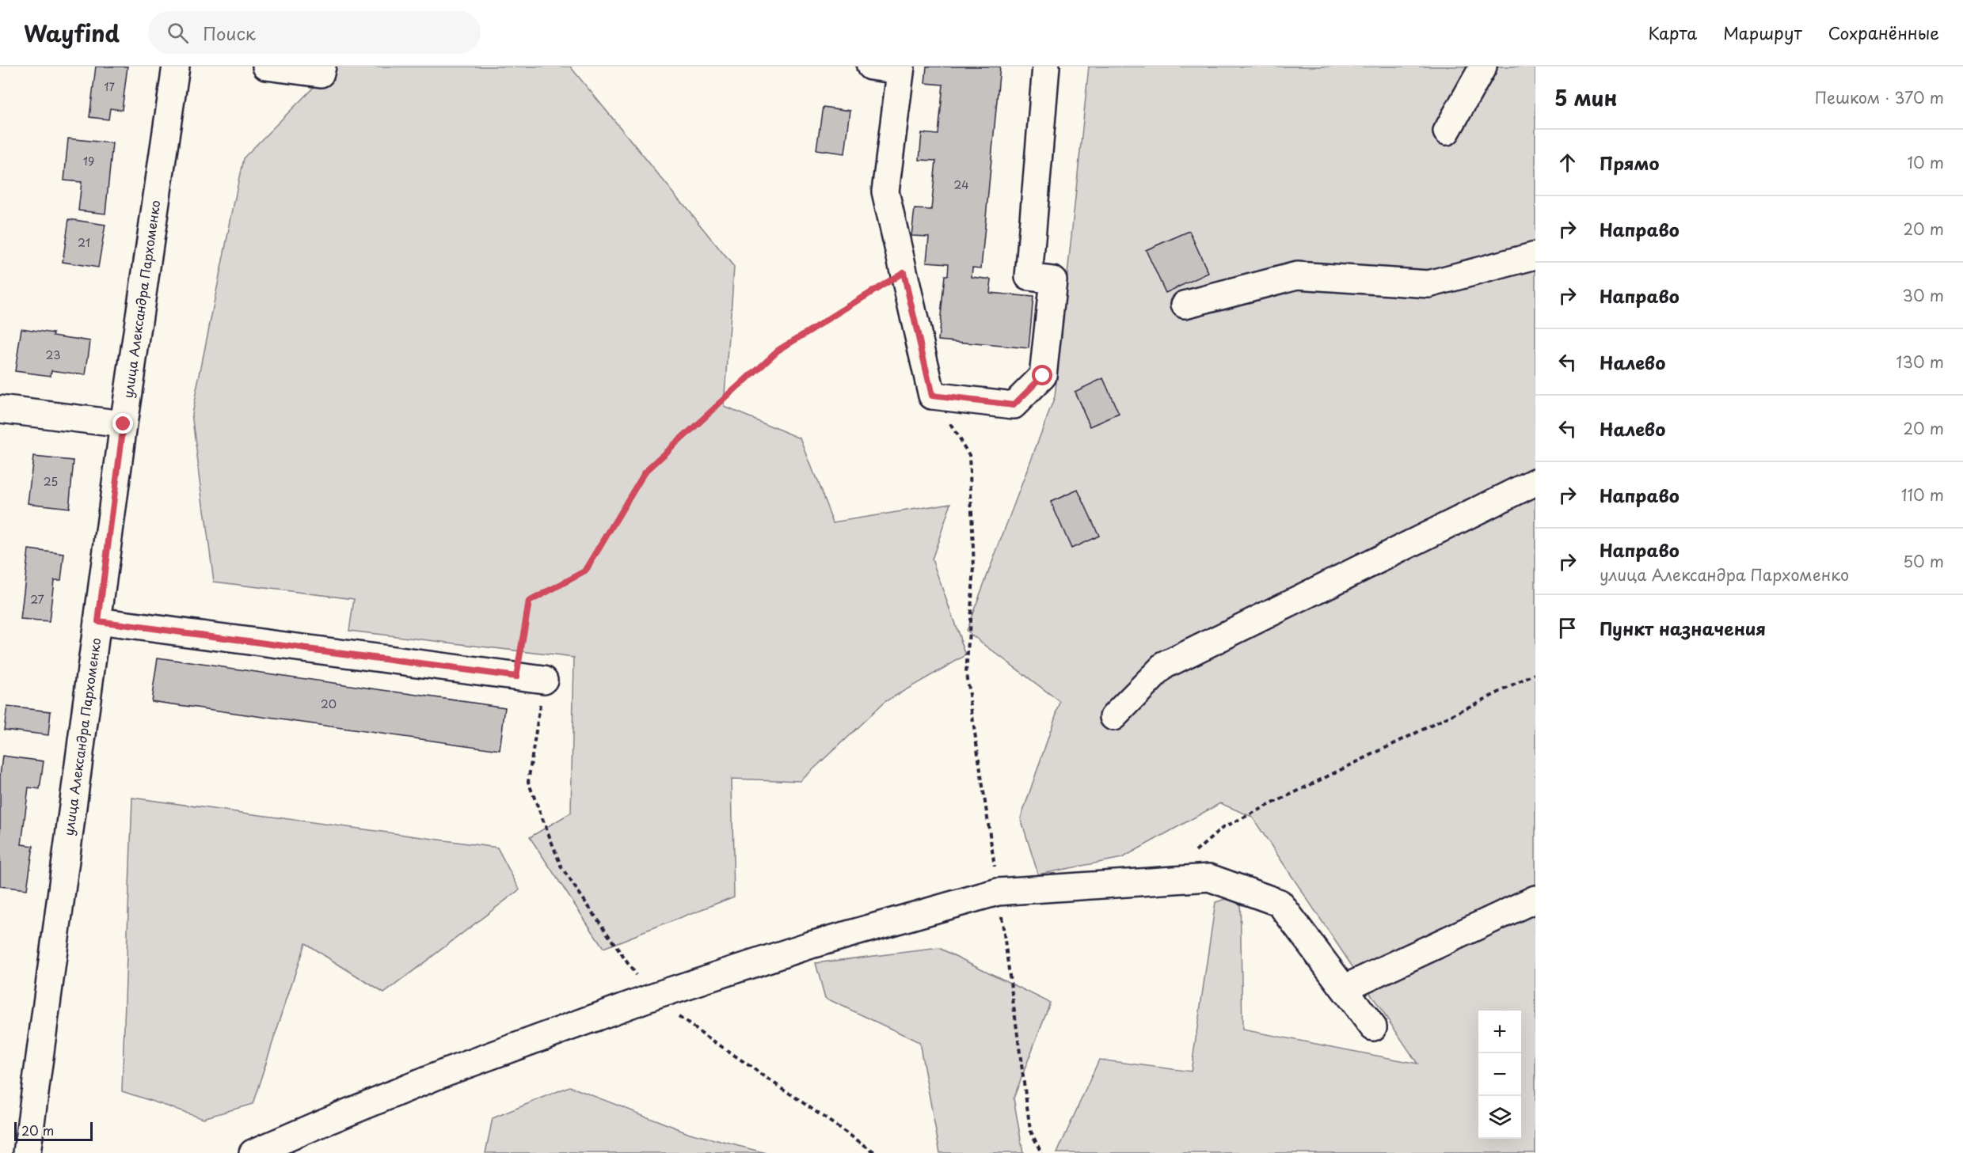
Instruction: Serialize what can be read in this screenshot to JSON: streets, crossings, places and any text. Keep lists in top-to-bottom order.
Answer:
{
  "streets": {
    "street": ["улица Александра Пархоменко"]
  },
  "house_numbers": [
    "17",
    "19",
    "24",
    "21",
    "23",
    "25",
    "27",
    "20"
  ],
  "scale_bar": "20 m",
  "page": {
    "header": "Wayfind",
    "search": "Поиск",
    "nav": ["Карта", "Маршрут", "Сохранённые"],
    "heading": ["5 мин", "Пешком · 370 m"],
    "list": [
      ["Прямо", "10 m"],
      ["Направо", "20 m"],
      ["Направо", "30 m"],
      ["Налево", "130 m"],
      ["Налево", "20 m"],
      ["Направо", "110 m"],
      ["Направо", "улица Александра Пархоменко", "50 m"],
      "Пункт назначения"
    ],
    "map_buttons": ["+", "−"],
    "scale": "20 m"
  }
}
